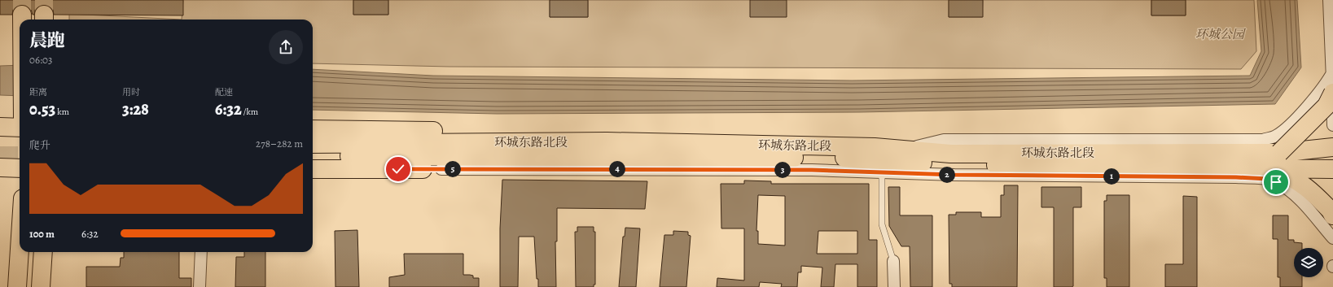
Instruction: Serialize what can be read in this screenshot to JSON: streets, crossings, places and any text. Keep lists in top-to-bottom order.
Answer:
{
  "streets": {
    "main road": ["环城东路北段"]
  },
  "parks": ["环城公园"],
  "page": {
    "heading": ["晨跑", "06:03"],
    "stats": [
      ["距离", "0.53 km"],
      ["用时", "3:28"],
      ["配速", "6:32 /km"]
    ],
    "chart": ["爬升", "278–282 m"],
    "pins": [
      "4",
      "5",
      "3",
      "2",
      "1"
    ],
    "list": [
      {
        "name": "100 m",
        "note": "6:32"
      }
    ]
  }
}
